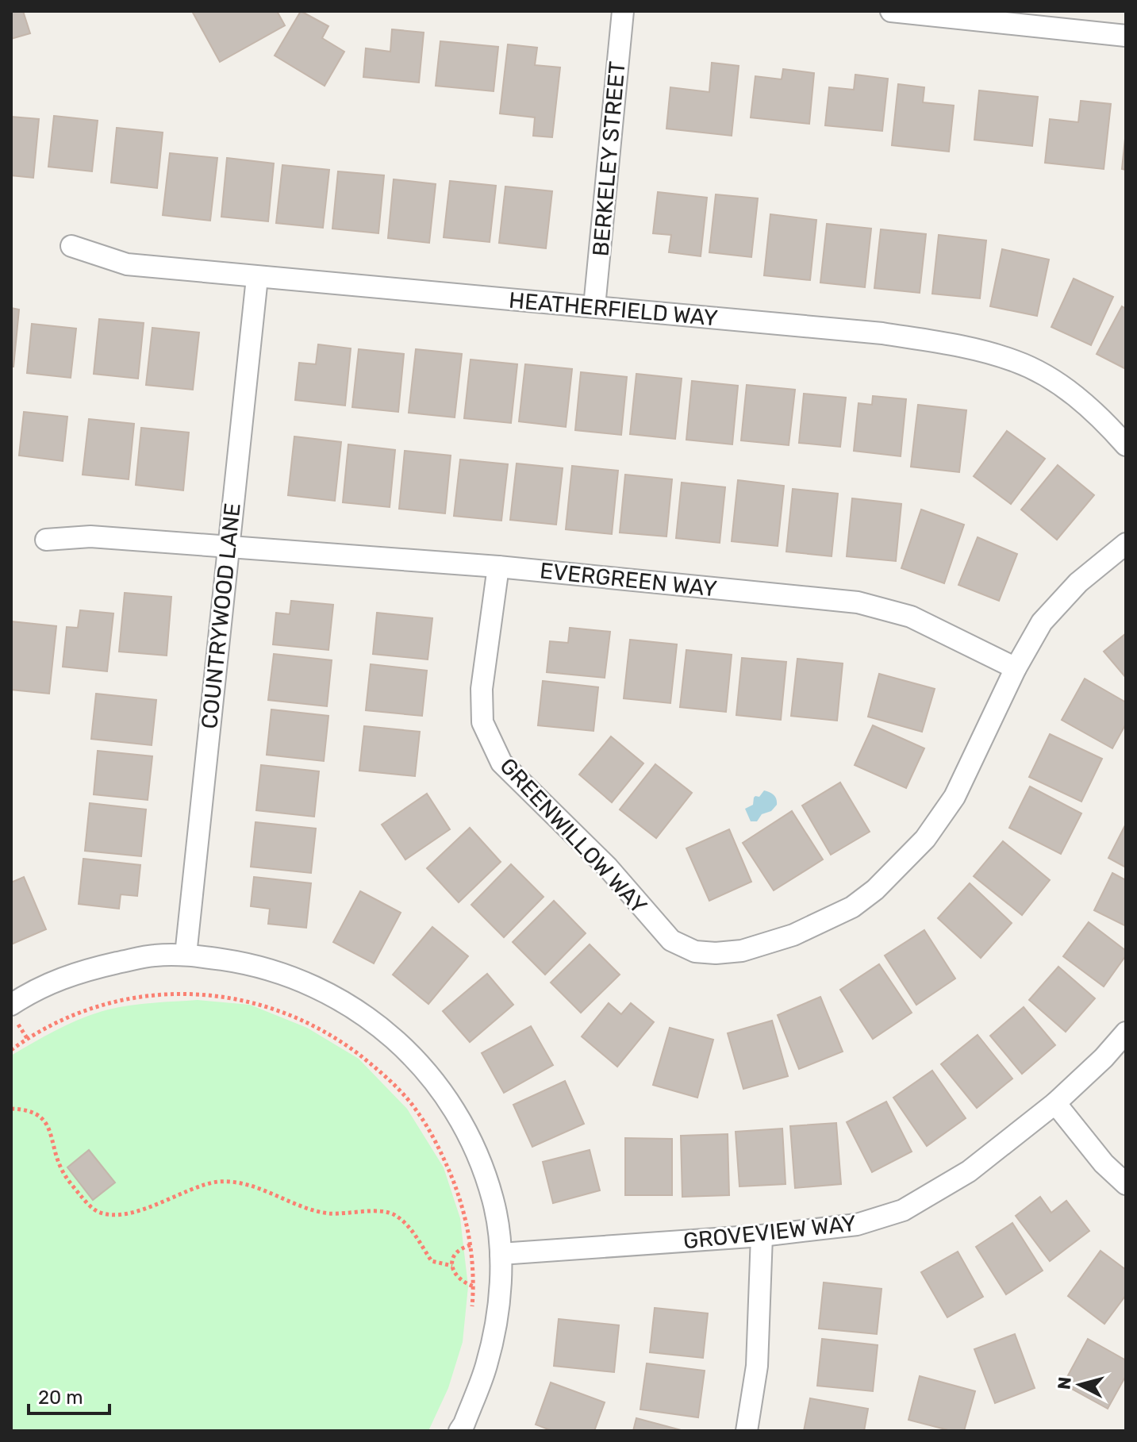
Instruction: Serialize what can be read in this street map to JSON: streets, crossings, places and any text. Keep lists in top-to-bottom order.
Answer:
{
  "streets": {
    "street": [
      "BERKELEY STREET",
      "HEATHERFIELD WAY",
      "EVERGREEN WAY",
      "COUNTRYWOOD LANE",
      "GREENWILLOW WAY",
      "GROVEVIEW WAY"
    ]
  },
  "crossings": [
    ["BERKELEY STREET", "HEATHERFIELD WAY"],
    ["HEATHERFIELD WAY", "COUNTRYWOOD LANE"],
    ["EVERGREEN WAY", "COUNTRYWOOD LANE"],
    ["EVERGREEN WAY", "GREENWILLOW WAY"]
  ],
  "scale_bar": "20 m",
  "north": "left"
}
